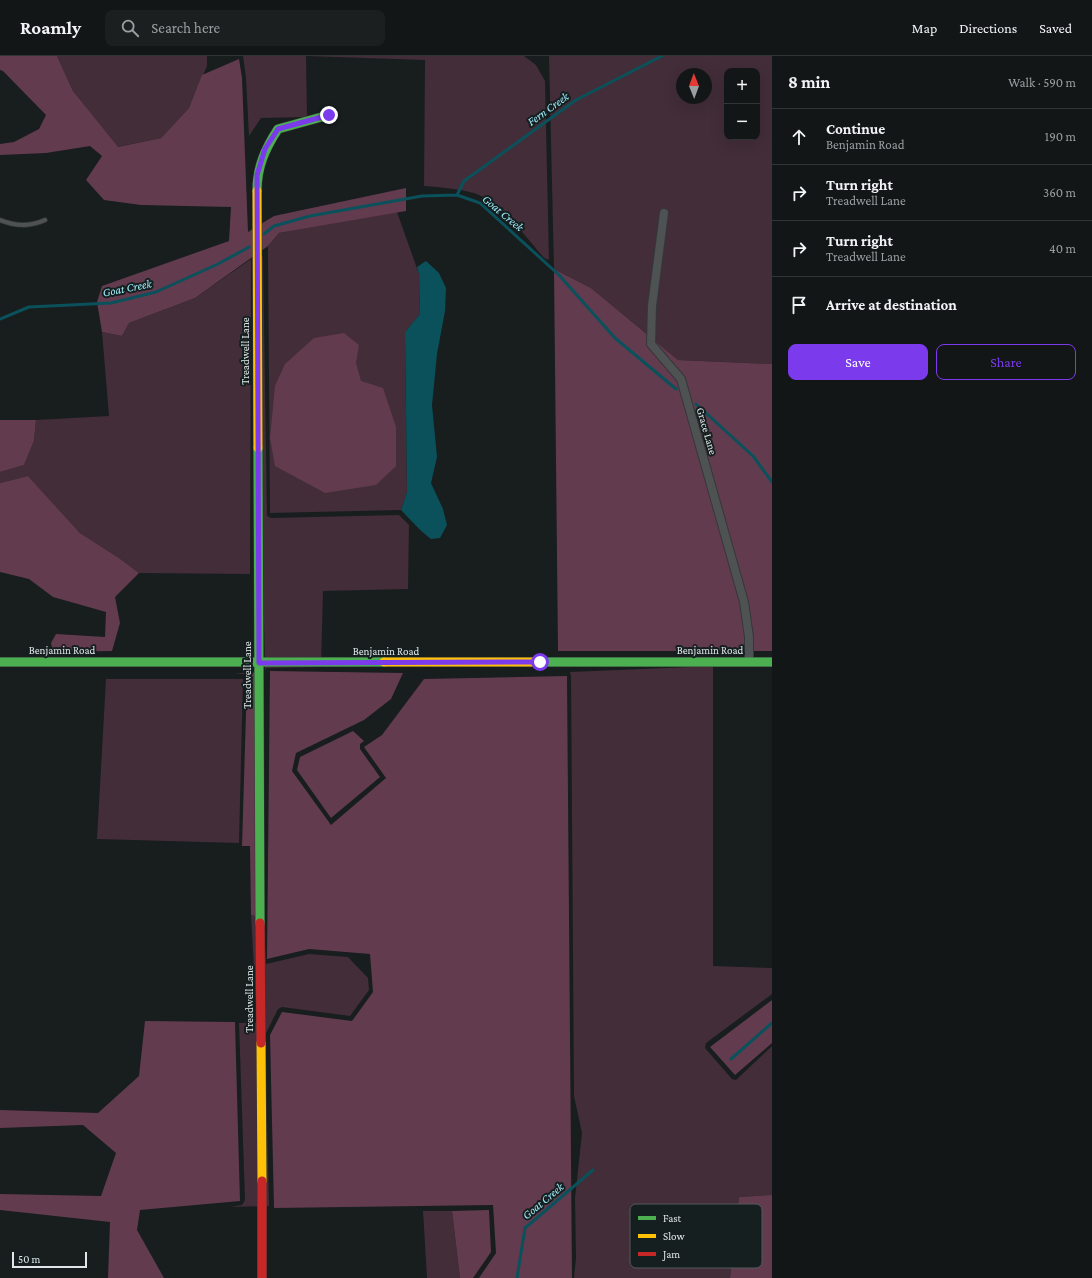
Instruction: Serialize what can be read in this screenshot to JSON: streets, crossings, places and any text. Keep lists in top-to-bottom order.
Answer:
{
  "streets": {
    "street": ["Treadwell Lane", "Grace Lane", "Benjamin Road"]
  },
  "crossings": [
    ["Treadwell Lane", "Benjamin Road"],
    ["Grace Lane", "Benjamin Road"]
  ],
  "water": ["Fern Creek", "Goat Creek"],
  "legend": ["Fast", "Slow", "Jam"],
  "scale_bar": "50 m",
  "north": "top",
  "page": {
    "header": "Roamly",
    "search": "Search here",
    "nav": ["Map", "Directions", "Saved"],
    "heading": ["8 min", "Walk · 590 m"],
    "map_buttons": ["+", "−"],
    "list": [
      ["Continue", "Benjamin Road", "190 m"],
      ["Turn right", "Treadwell Lane", "360 m"],
      ["Turn right", "Treadwell Lane", "40 m"],
      "Arrive at destination"
    ],
    "buttons": ["Save", "Share"],
    "scale": "50 m"
  }
}
